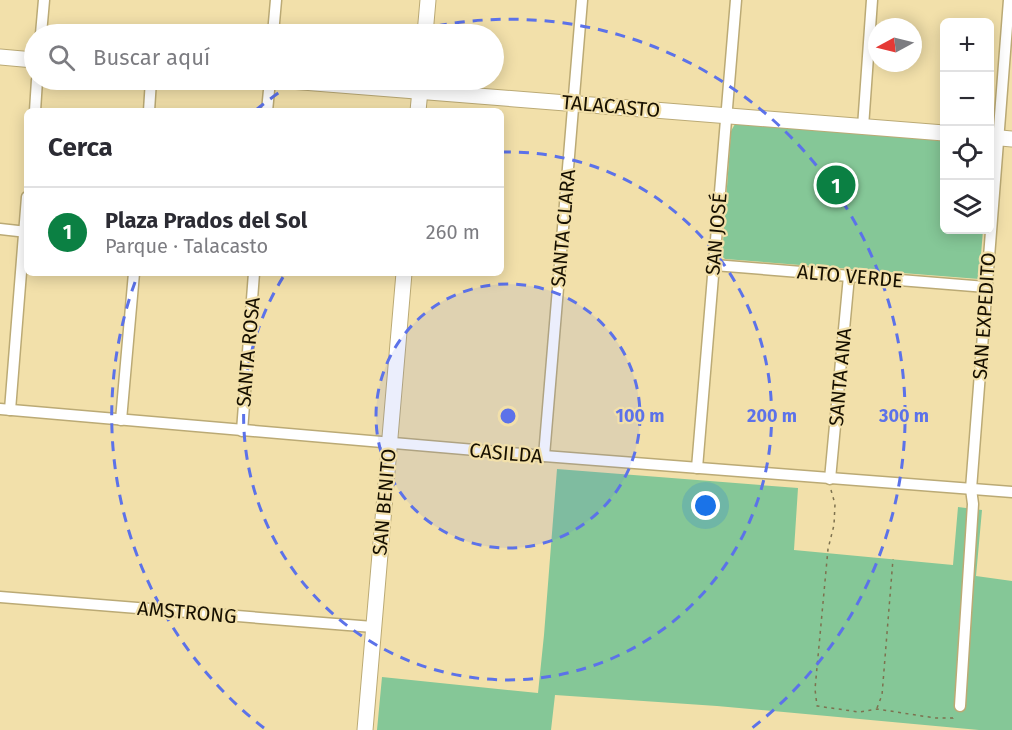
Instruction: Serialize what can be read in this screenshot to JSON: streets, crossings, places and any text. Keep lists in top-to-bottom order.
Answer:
{
  "streets": {
    "street": [
      "TALACASTO",
      "SANTA CLARA",
      "SAN JOSÉ",
      "ALTO VERDE",
      "SAN EXPEDITO",
      "SANTA ROSA",
      "SANTA ANA",
      "CASILDA",
      "SAN BENITO",
      "AMSTRONG"
    ]
  },
  "crossings": [
    ["TALACASTO", "SANTA CLARA"],
    ["TALACASTO", "SAN JOSÉ"],
    ["SANTA CLARA", "CASILDA"],
    ["SAN JOSÉ", "ALTO VERDE"],
    ["SAN JOSÉ", "CASILDA"],
    ["ALTO VERDE", "SAN EXPEDITO"],
    ["ALTO VERDE", "SANTA ANA"],
    ["SAN EXPEDITO", "CASILDA"],
    ["SANTA ROSA", "CASILDA"],
    ["SANTA ANA", "CASILDA"],
    ["CASILDA", "SAN BENITO"],
    ["SAN BENITO", "AMSTRONG"]
  ],
  "north": "left",
  "page": {
    "map_buttons": ["+", "−"],
    "search": "Buscar aquí",
    "heading": "Cerca",
    "pins": "1",
    "list": [
      {
        "mark": "1",
        "name": "Plaza Prados del Sol",
        "note": "Parque · Talacasto",
        "value": "260 m"
      }
    ]
  },
  "rings": ["100 m", "200 m", "300 m"]
}
